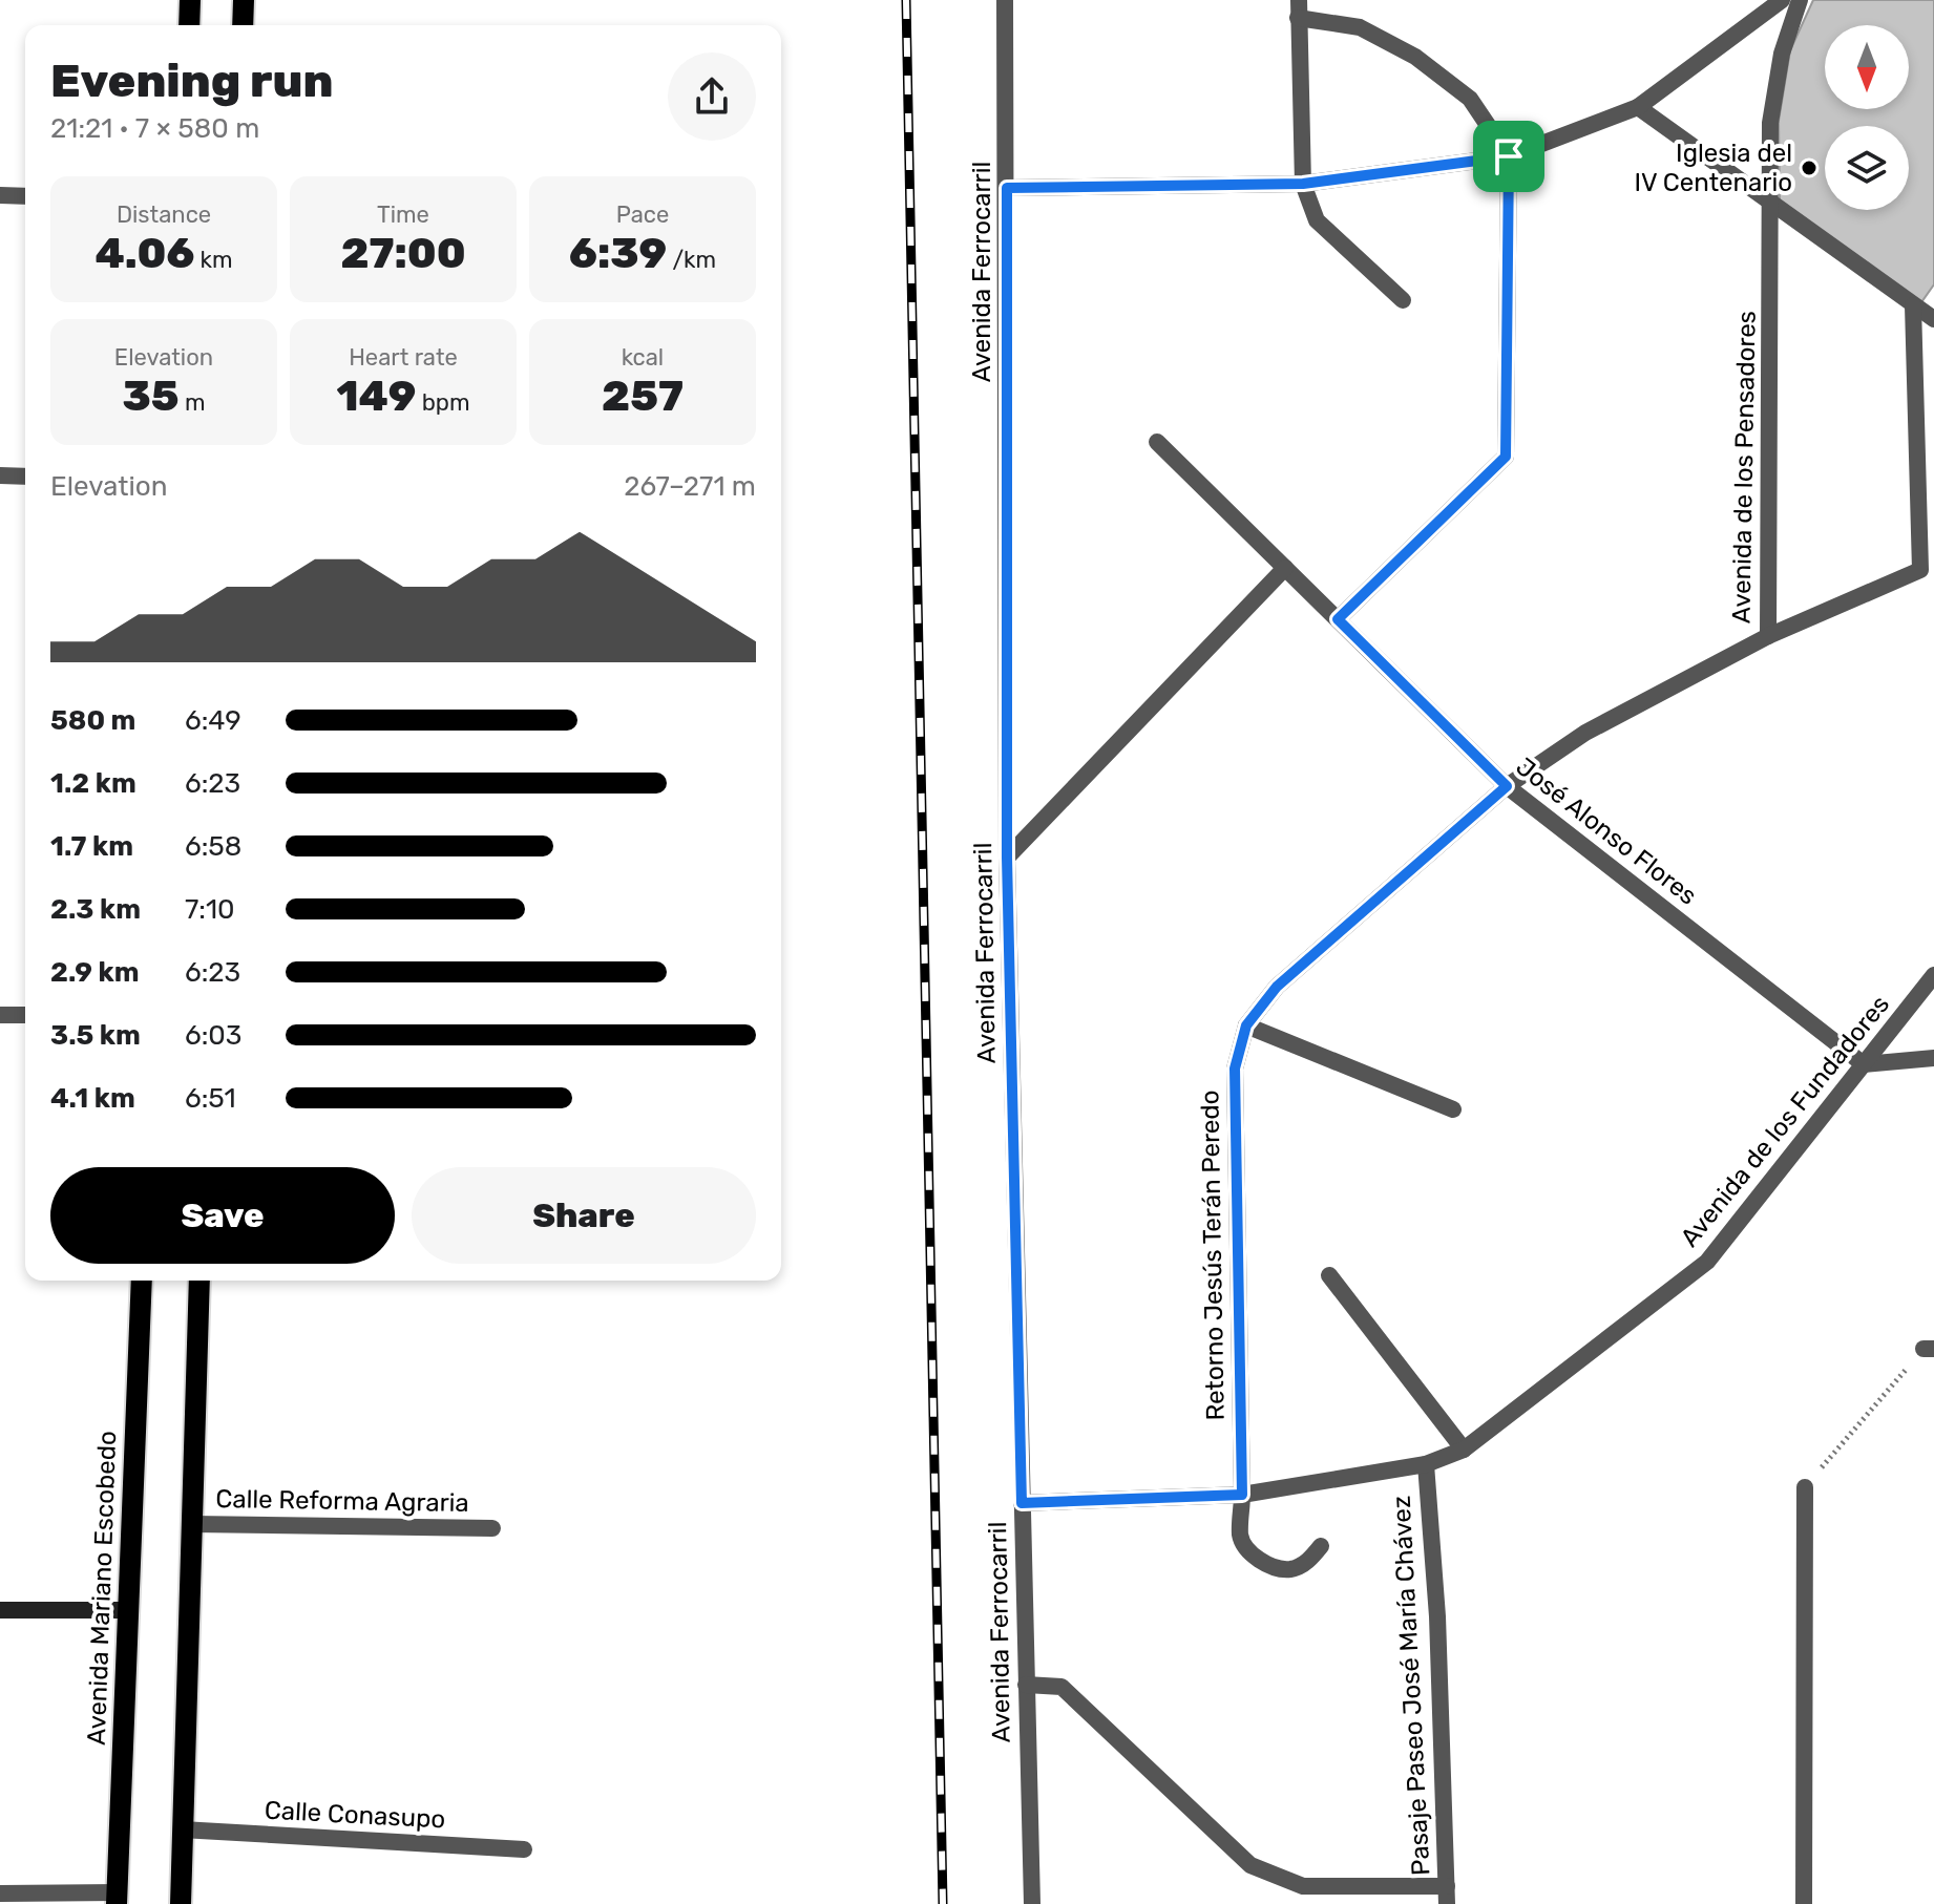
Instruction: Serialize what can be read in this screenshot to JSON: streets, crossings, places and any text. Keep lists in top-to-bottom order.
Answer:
{
  "streets": {
    "main road": ["Avenida Mariano Escobedo"],
    "street": [
      "Avenida Ferrocarril",
      "Avenida de los Pensadores",
      "José Alonso Flores",
      "Avenida de los Fundadores",
      "Retorno Jesús Terán Peredo",
      "Calle Reforma Agraria",
      "Pasaje Paseo José María Chávez",
      "Calle Conasupo"
    ]
  },
  "crossings": [
    ["Avenida Ferrocarril", "Avenida de los Fundadores"],
    ["Avenida de los Pensadores", "José Alonso Flores"],
    ["Avenida de los Pensadores", "Retorno Jesús Terán Peredo"],
    ["José Alonso Flores", "Avenida de los Fundadores"],
    ["José Alonso Flores", "Retorno Jesús Terán Peredo"],
    ["Avenida de los Fundadores", "Retorno Jesús Terán Peredo"],
    ["Avenida de los Fundadores", "Pasaje Paseo José María Chávez"]
  ],
  "places": ["Iglesia del IV Centenario"],
  "north": "bottom",
  "page": {
    "heading": ["Evening run", "21:21 · 7 × 580 m"],
    "stats": [
      ["Distance", "4.06 km"],
      ["Time", "27:00"],
      ["Pace", "6:39 /km"],
      ["Elevation", "35 m"],
      ["Heart rate", "149 bpm"],
      ["kcal", "257"]
    ],
    "chart": ["Elevation", "267–271 m"],
    "list": [
      {
        "name": "580 m",
        "note": "6:49"
      },
      {
        "name": "1.2 km",
        "note": "6:23"
      },
      {
        "name": "1.7 km",
        "note": "6:58"
      },
      {
        "name": "2.3 km",
        "note": "7:10"
      },
      {
        "name": "2.9 km",
        "note": "6:23"
      },
      {
        "name": "3.5 km",
        "note": "6:03"
      },
      {
        "name": "4.1 km",
        "note": "6:51"
      }
    ],
    "buttons": ["Save", "Share"]
  }
}
